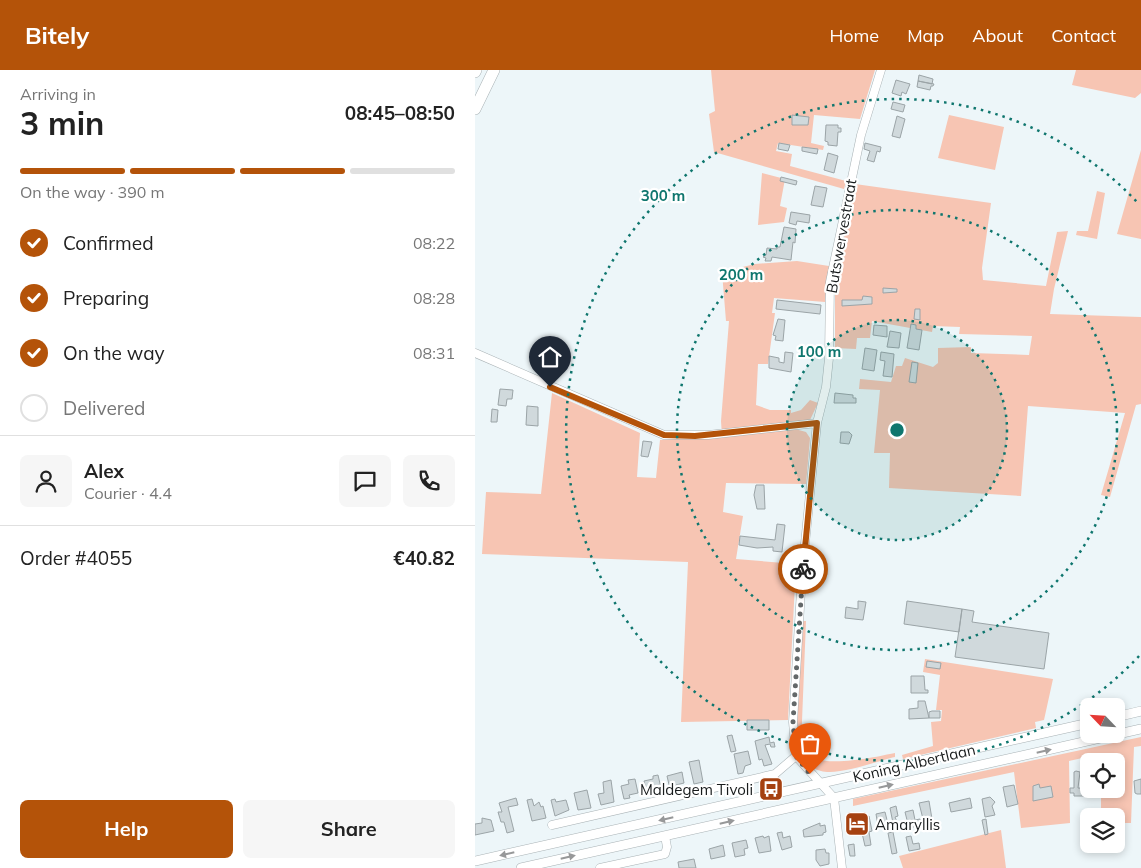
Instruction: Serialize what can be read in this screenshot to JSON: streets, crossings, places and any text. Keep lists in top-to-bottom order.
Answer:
{
  "streets": {
    "main road": ["Koning Albertlaan"],
    "street": ["Butswervestraat"]
  },
  "places": {
    "bus stop": ["Maldegem Tivoli"],
    "hotel": ["Amaryllis"]
  },
  "north": "top left",
  "page": {
    "header": "Bitely",
    "nav": [
      "Home",
      "Map",
      "About",
      "Contact"
    ],
    "heading": ["3 min", "Arriving in", "08:45–08:50"],
    "panel": [
      "Alex",
      "Courier · 4.4",
      "Order #4055",
      "€40.82"
    ],
    "bar": "On the way · 390 m",
    "list": [
      ["Confirmed", "08:22"],
      ["Preparing", "08:28"],
      ["On the way", "08:31"],
      "Delivered"
    ],
    "buttons": ["Help", "Share"]
  },
  "rings": ["300 m", "200 m", "100 m"]
}
